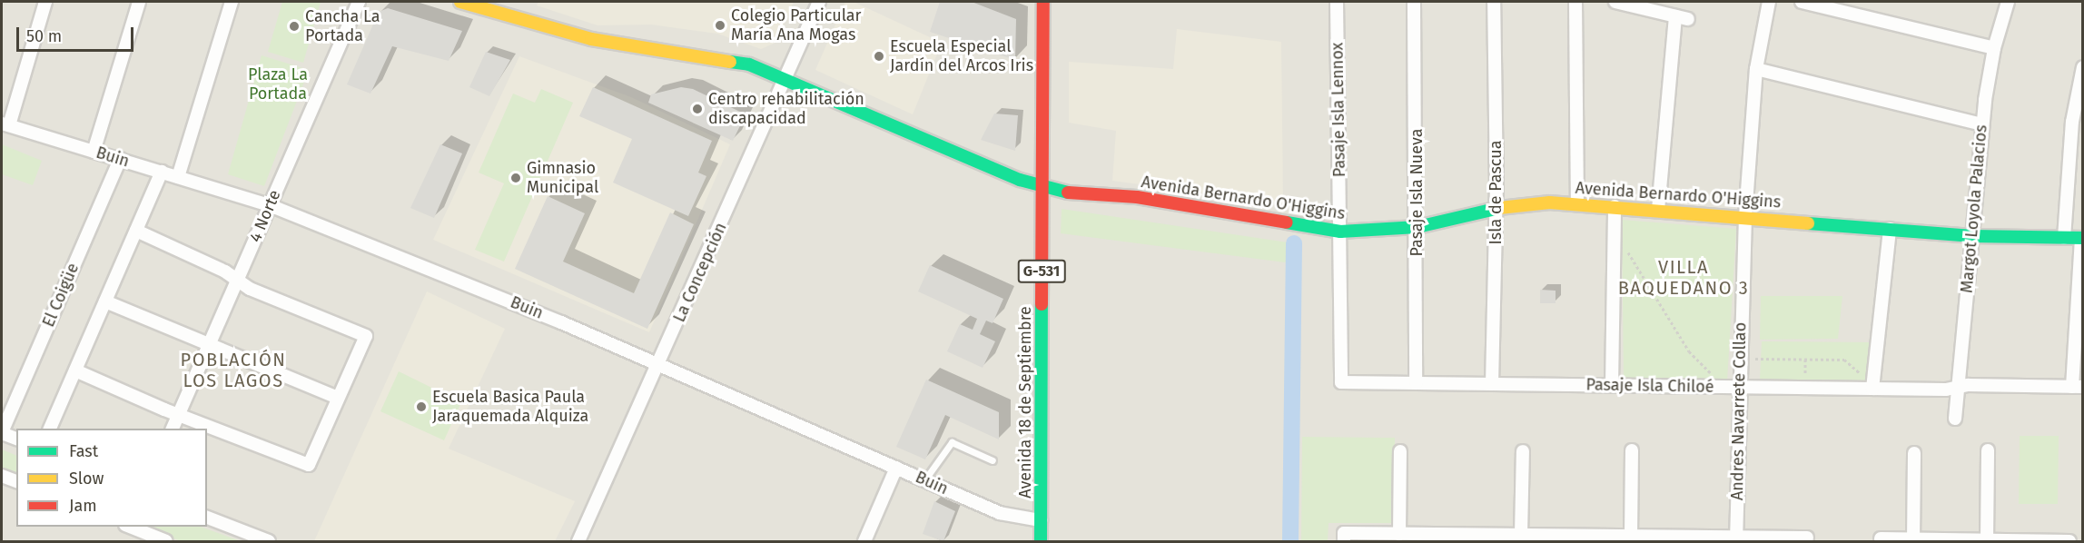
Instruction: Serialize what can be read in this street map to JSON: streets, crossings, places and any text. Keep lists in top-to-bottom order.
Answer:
{
  "streets": {
    "main road": ["Avenida Bernardo O'Higgins", "G-531", "Avenida 18 de Septiembre"],
    "street": [
      "Pasaje Isla Lennox",
      "Buin",
      "Pasaje Isla Nueva",
      "Isla de Pascua",
      "Margot Loyola Palacios",
      "4 Norte",
      "La Concepción",
      "El Coigüe",
      "Pasaje Isla Chiloé",
      "Andres Navarrete Collao"
    ]
  },
  "crossings": [
    ["Pasaje Isla Lennox", "Avenida Bernardo O'Higgins"],
    ["Pasaje Isla Lennox", "Pasaje Isla Chiloé"],
    ["Buin", "4 Norte"],
    ["Buin", "La Concepción"],
    ["Buin", "El Coigüe"],
    ["Buin", "Avenida 18 de Septiembre"],
    ["Pasaje Isla Nueva", "Avenida Bernardo O'Higgins"],
    ["Pasaje Isla Nueva", "Pasaje Isla Chiloé"],
    ["Isla de Pascua", "Avenida Bernardo O'Higgins"],
    ["Isla de Pascua", "Pasaje Isla Chiloé"],
    ["Avenida Bernardo O'Higgins", "Margot Loyola Palacios"],
    ["Avenida Bernardo O'Higgins", "La Concepción"],
    ["Avenida Bernardo O'Higgins", "Avenida 18 de Septiembre"],
    ["Avenida Bernardo O'Higgins", "Andres Navarrete Collao"],
    ["Margot Loyola Palacios", "Pasaje Isla Chiloé"],
    ["Pasaje Isla Chiloé", "Andres Navarrete Collao"]
  ],
  "districts": ["VILLA BAQUEDANO 3", "POBLACIÓN LOS LAGOS"],
  "parks": ["Plaza La Portada"],
  "places": [
    "Colegio Particular María Ana Mogas",
    "Cancha La Portada",
    "Escuela Especial Jardín del Arcos Iris",
    "Centro rehabilitación discapacidad",
    "Gimnasio Municipal",
    "Escuela Basica Paula Jaraquemada Alquiza"
  ],
  "legend": ["Fast", "Slow", "Jam"],
  "scale_bar": "50 m"
}
